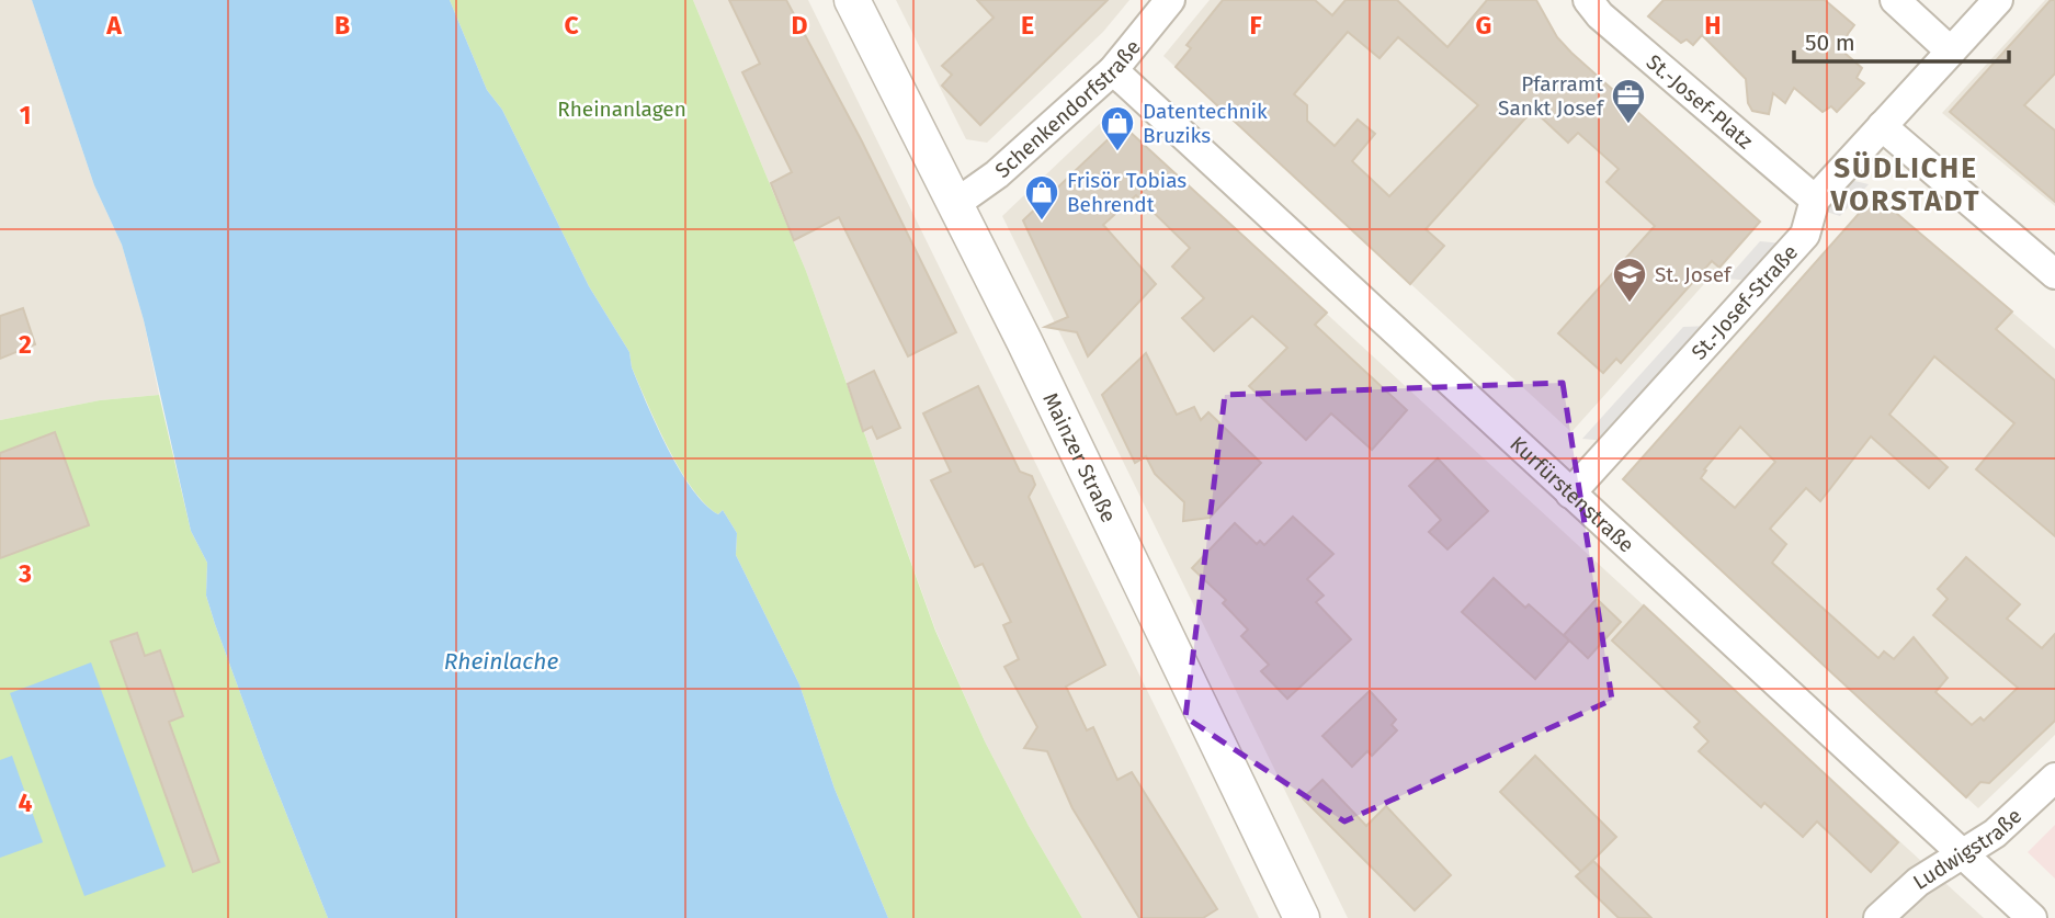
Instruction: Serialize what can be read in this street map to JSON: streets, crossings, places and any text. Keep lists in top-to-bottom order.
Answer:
{
  "streets": {
    "street": [
      "St.-Josef-Platz",
      "Schenkendorfstraße",
      "St.-Josef-Straße",
      "Mainzer Straße",
      "Kurfürstenstraße",
      "Ludwigstraße"
    ]
  },
  "crossings": [
    ["St.-Josef-Platz", "St.-Josef-Straße"],
    ["Schenkendorfstraße", "Mainzer Straße"],
    ["Schenkendorfstraße", "Kurfürstenstraße"],
    ["St.-Josef-Straße", "Kurfürstenstraße"],
    ["Kurfürstenstraße", "Ludwigstraße"]
  ],
  "districts": ["SÜDLICHE VORSTADT"],
  "water": ["Rheinlache"],
  "parks": ["Rheinanlagen"],
  "places": {
    "office": ["Pfarramt Sankt Josef"],
    "shop": ["Datentechnik Bruziks", "Frisör Tobias Behrendt"],
    "school or university": ["St. Josef"]
  },
  "scale_bar": "50 m",
  "grid": {
    "columns": [
      "A",
      "B",
      "C",
      "D",
      "E",
      "F",
      "G",
      "H"
    ],
    "rows": [
      "1",
      "2",
      "3",
      "4"
    ]
  }
}
